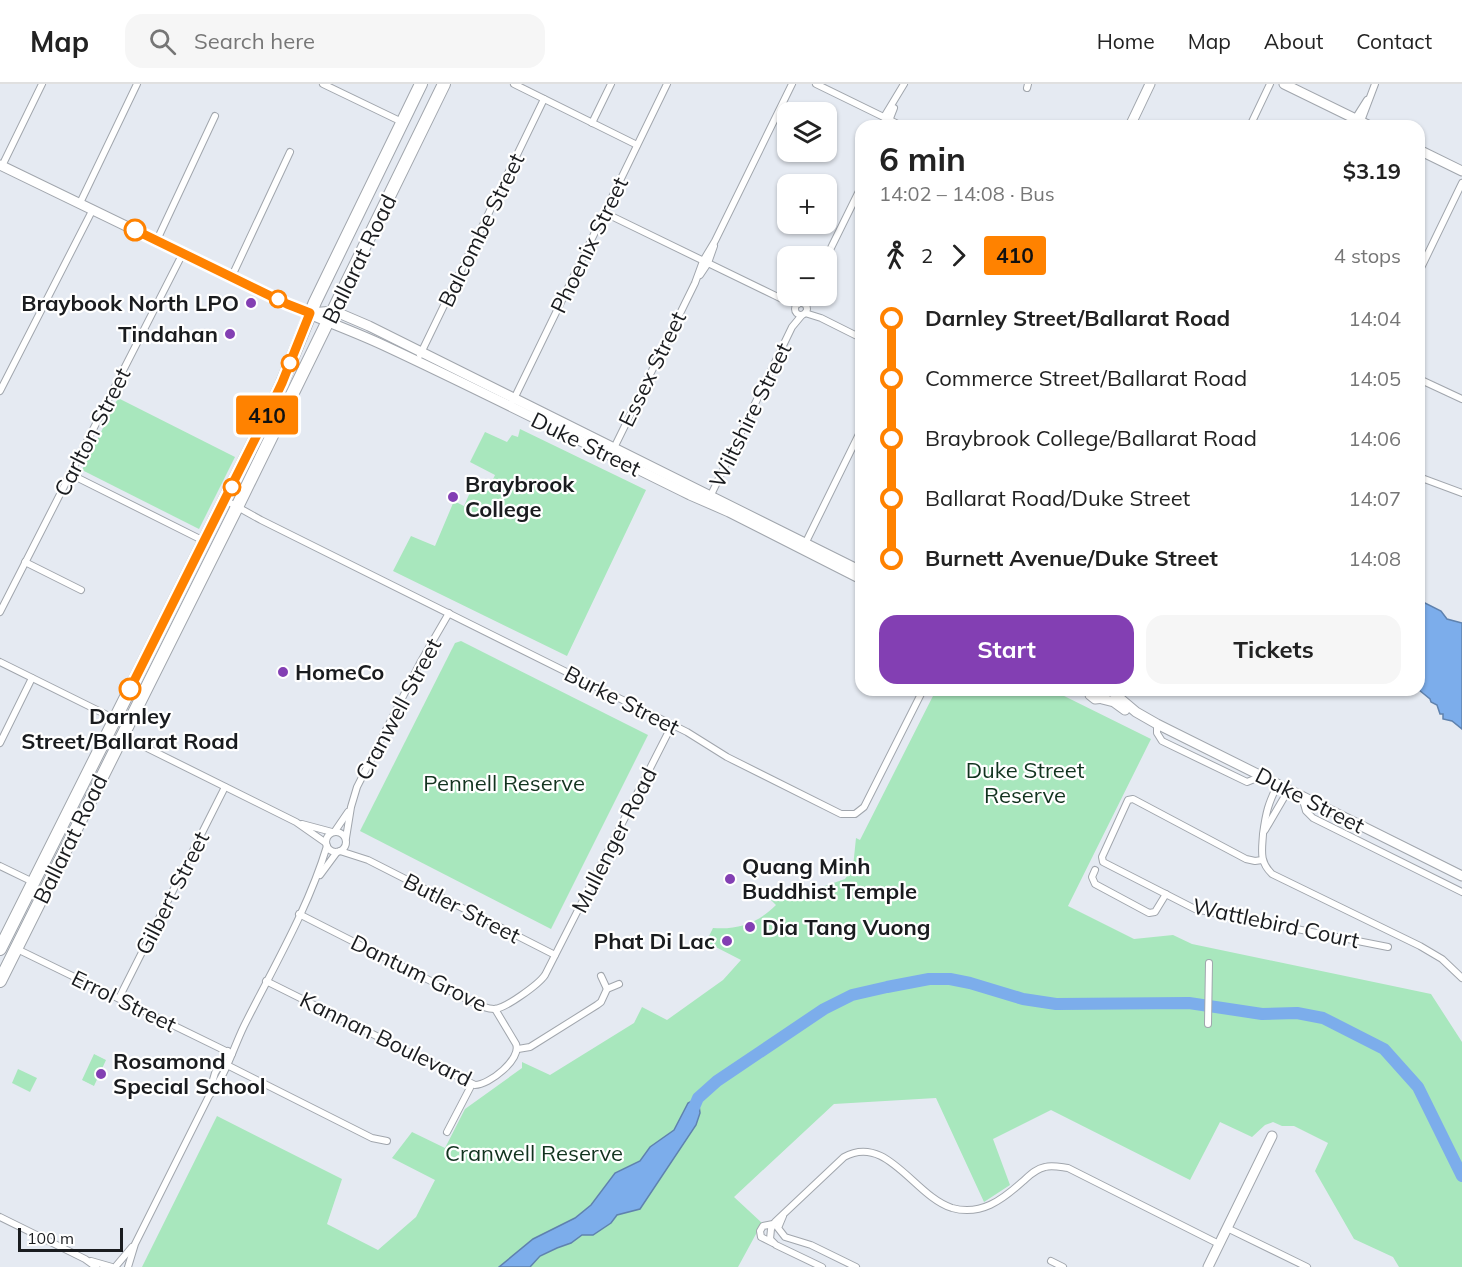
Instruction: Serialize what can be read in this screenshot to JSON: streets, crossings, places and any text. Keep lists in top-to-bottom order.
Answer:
{
  "streets": {
    "highway": ["Ballarat Road"],
    "street": [
      "Balcombe Street",
      "Phoenix Street",
      "Essex Street",
      "Wiltshire Street",
      "Carlton Street",
      "Duke Street",
      "Burke Street",
      "Cranwell Street",
      "Mullenger Road",
      "Gilbert Street",
      "Butler Street",
      "Wattlebird Court",
      "Dantum Grove",
      "Errol Street",
      "Kannan Boulevard"
    ]
  },
  "crossings": [
    ["Balcombe Street", "Duke Street"],
    ["Phoenix Street", "Duke Street"],
    ["Ballarat Road", "Duke Street"],
    ["Ballarat Road", "Burke Street"],
    ["Ballarat Road", "Errol Street"],
    ["Essex Street", "Duke Street"],
    ["Wiltshire Street", "Duke Street"],
    ["Carlton Street", "Duke Street"],
    ["Burke Street", "Cranwell Street"],
    ["Burke Street", "Mullenger Road"],
    ["Cranwell Street", "Butler Street"],
    ["Mullenger Road", "Butler Street"],
    ["Mullenger Road", "Dantum Grove"],
    ["Gilbert Street", "Errol Street"],
    ["Butler Street", "Dantum Grove"]
  ],
  "parks": ["Duke Street Reserve", "Pennell Reserve", "Cranwell Reserve"],
  "places": [
    "Braybook North LPO",
    "Tindahan",
    "Braybrook College",
    "HomeCo",
    "Darnley Street/Ballarat Road",
    "Quang Minh Buddhist Temple",
    "Dia Tang Vuong",
    "Phat Di Lac",
    "Rosamond Special School"
  ],
  "lines": ["bus line 410"],
  "scale_bar": "100 m",
  "page": {
    "header": "Map",
    "search": "Search here",
    "nav": [
      "Home",
      "Map",
      "About",
      "Contact"
    ],
    "on_map": "410",
    "map_buttons": ["+", "−"],
    "heading": ["6 min", "14:02 – 14:08 · Bus", "$3.19"],
    "legs": ["2", "410", "4 stops"],
    "list": [
      {
        "name": "Darnley Street/Ballarat Road",
        "value": "14:04"
      },
      {
        "name": "Commerce Street/Ballarat Road",
        "value": "14:05"
      },
      {
        "name": "Braybrook College/Ballarat Road",
        "value": "14:06"
      },
      {
        "name": "Ballarat Road/Duke Street",
        "value": "14:07"
      },
      {
        "name": "Burnett Avenue/Duke Street",
        "value": "14:08"
      }
    ],
    "buttons": ["Start", "Tickets"],
    "scale": "100 m"
  }
}
